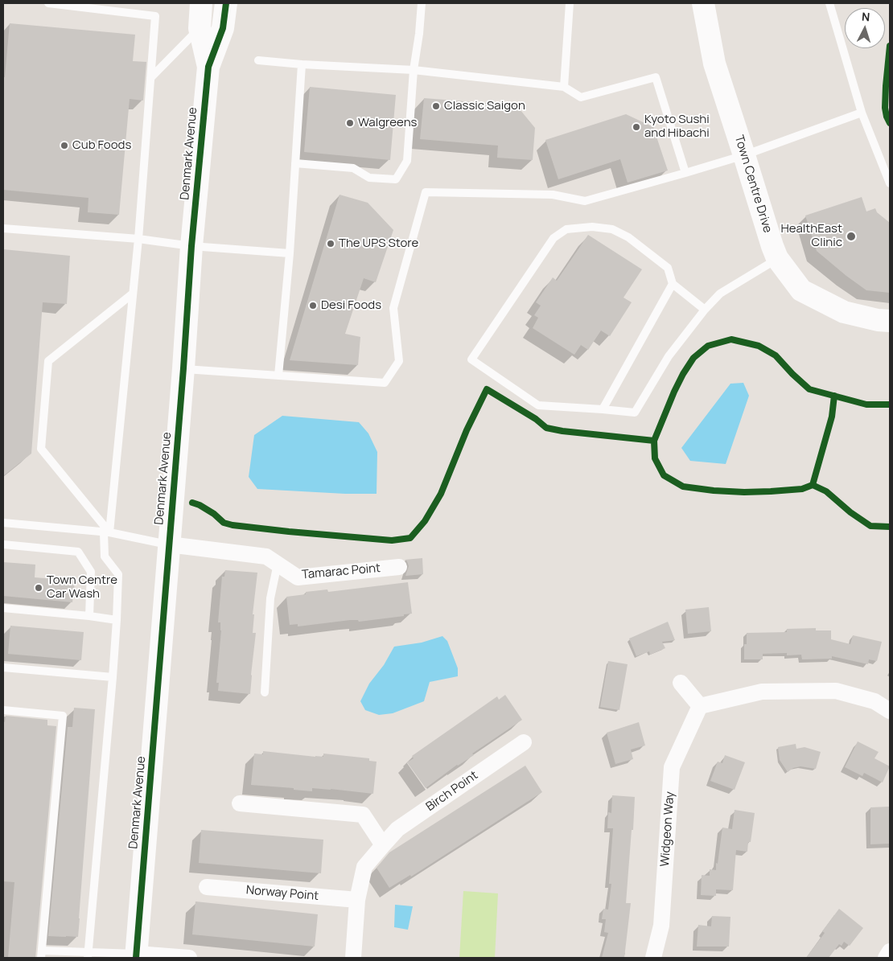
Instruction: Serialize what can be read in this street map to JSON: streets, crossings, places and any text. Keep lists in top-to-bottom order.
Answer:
{
  "streets": {
    "street": [
      "Denmark Avenue",
      "Town Centre Drive",
      "Tamarac Point",
      "Birch Point",
      "Widgeon Way",
      "Norway Point"
    ]
  },
  "crossings": [
    ["Denmark Avenue", "Tamarac Point"],
    ["Birch Point", "Norway Point"]
  ],
  "places": [
    "Classic Saigon",
    "Walgreens",
    "Kyoto Sushi and Hibachi",
    "Cub Foods",
    "HealthEast Clinic",
    "The UPS Store",
    "Desi Foods",
    "Town Centre Car Wash"
  ],
  "north": "top"
}
